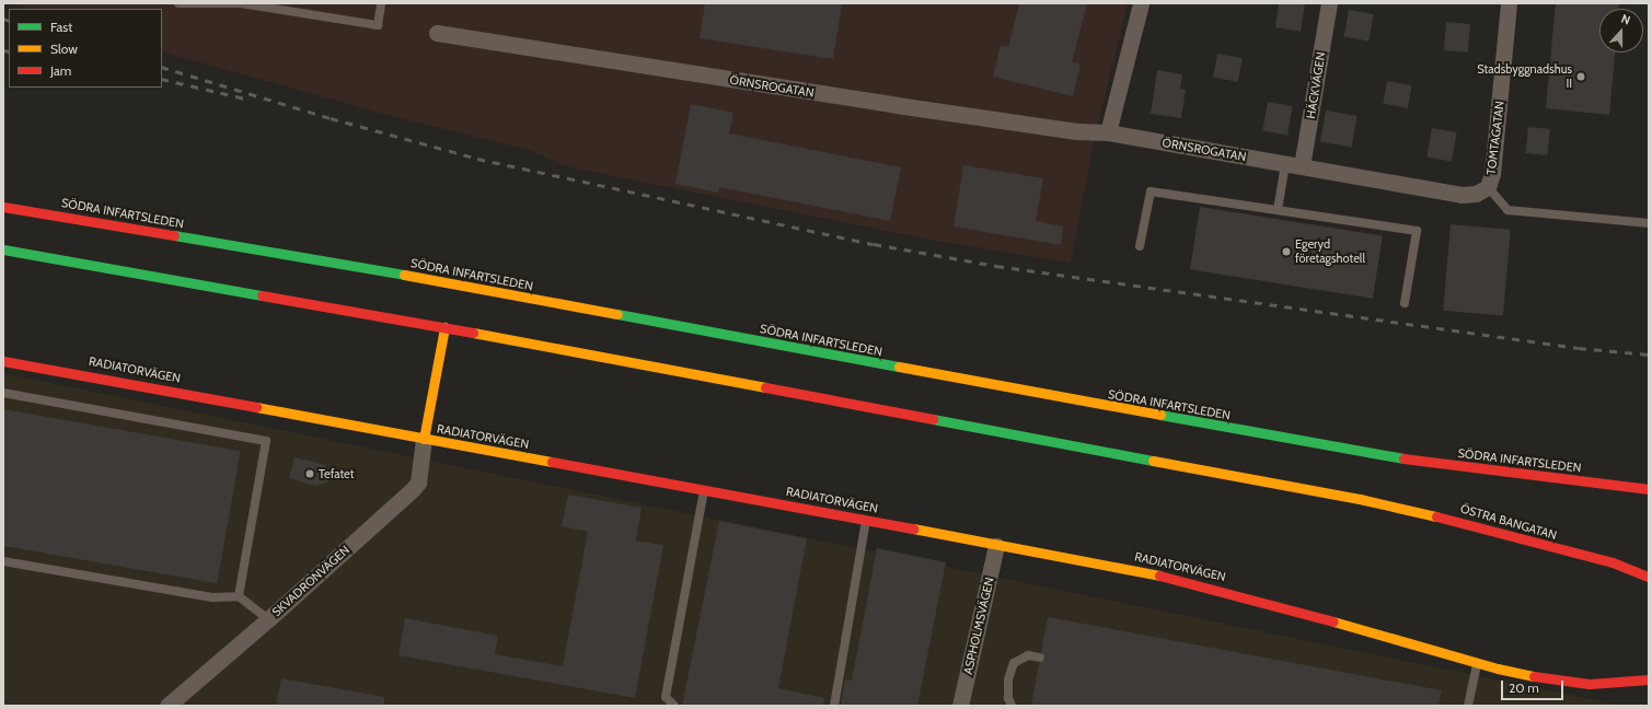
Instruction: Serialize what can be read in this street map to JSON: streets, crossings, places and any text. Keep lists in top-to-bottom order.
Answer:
{
  "streets": {
    "main road": ["SÖDRA INFARTSLEDEN", "RADIATORVÄGEN", "ÖSTRA BANGATAN"],
    "street": [
      "HÄCKVÄGEN",
      "ÖRNSROGATAN",
      "TOMTAGATAN",
      "SKVADRONVÄGEN",
      "ASPHOLMSVÄGEN"
    ]
  },
  "crossings": [
    ["HÄCKVÄGEN", "ÖRNSROGATAN"],
    ["HÄCKVÄGEN", "TOMTAGATAN"],
    ["ÖRNSROGATAN", "TOMTAGATAN"],
    ["RADIATORVÄGEN", "SKVADRONVÄGEN"],
    ["RADIATORVÄGEN", "ASPHOLMSVÄGEN"]
  ],
  "places": ["Stadsbyggnadshus II", "Egeryd företagshotell", "Tefatet"],
  "legend": ["Fast", "Slow", "Jam"],
  "scale_bar": "20 m",
  "north": "top"
}
